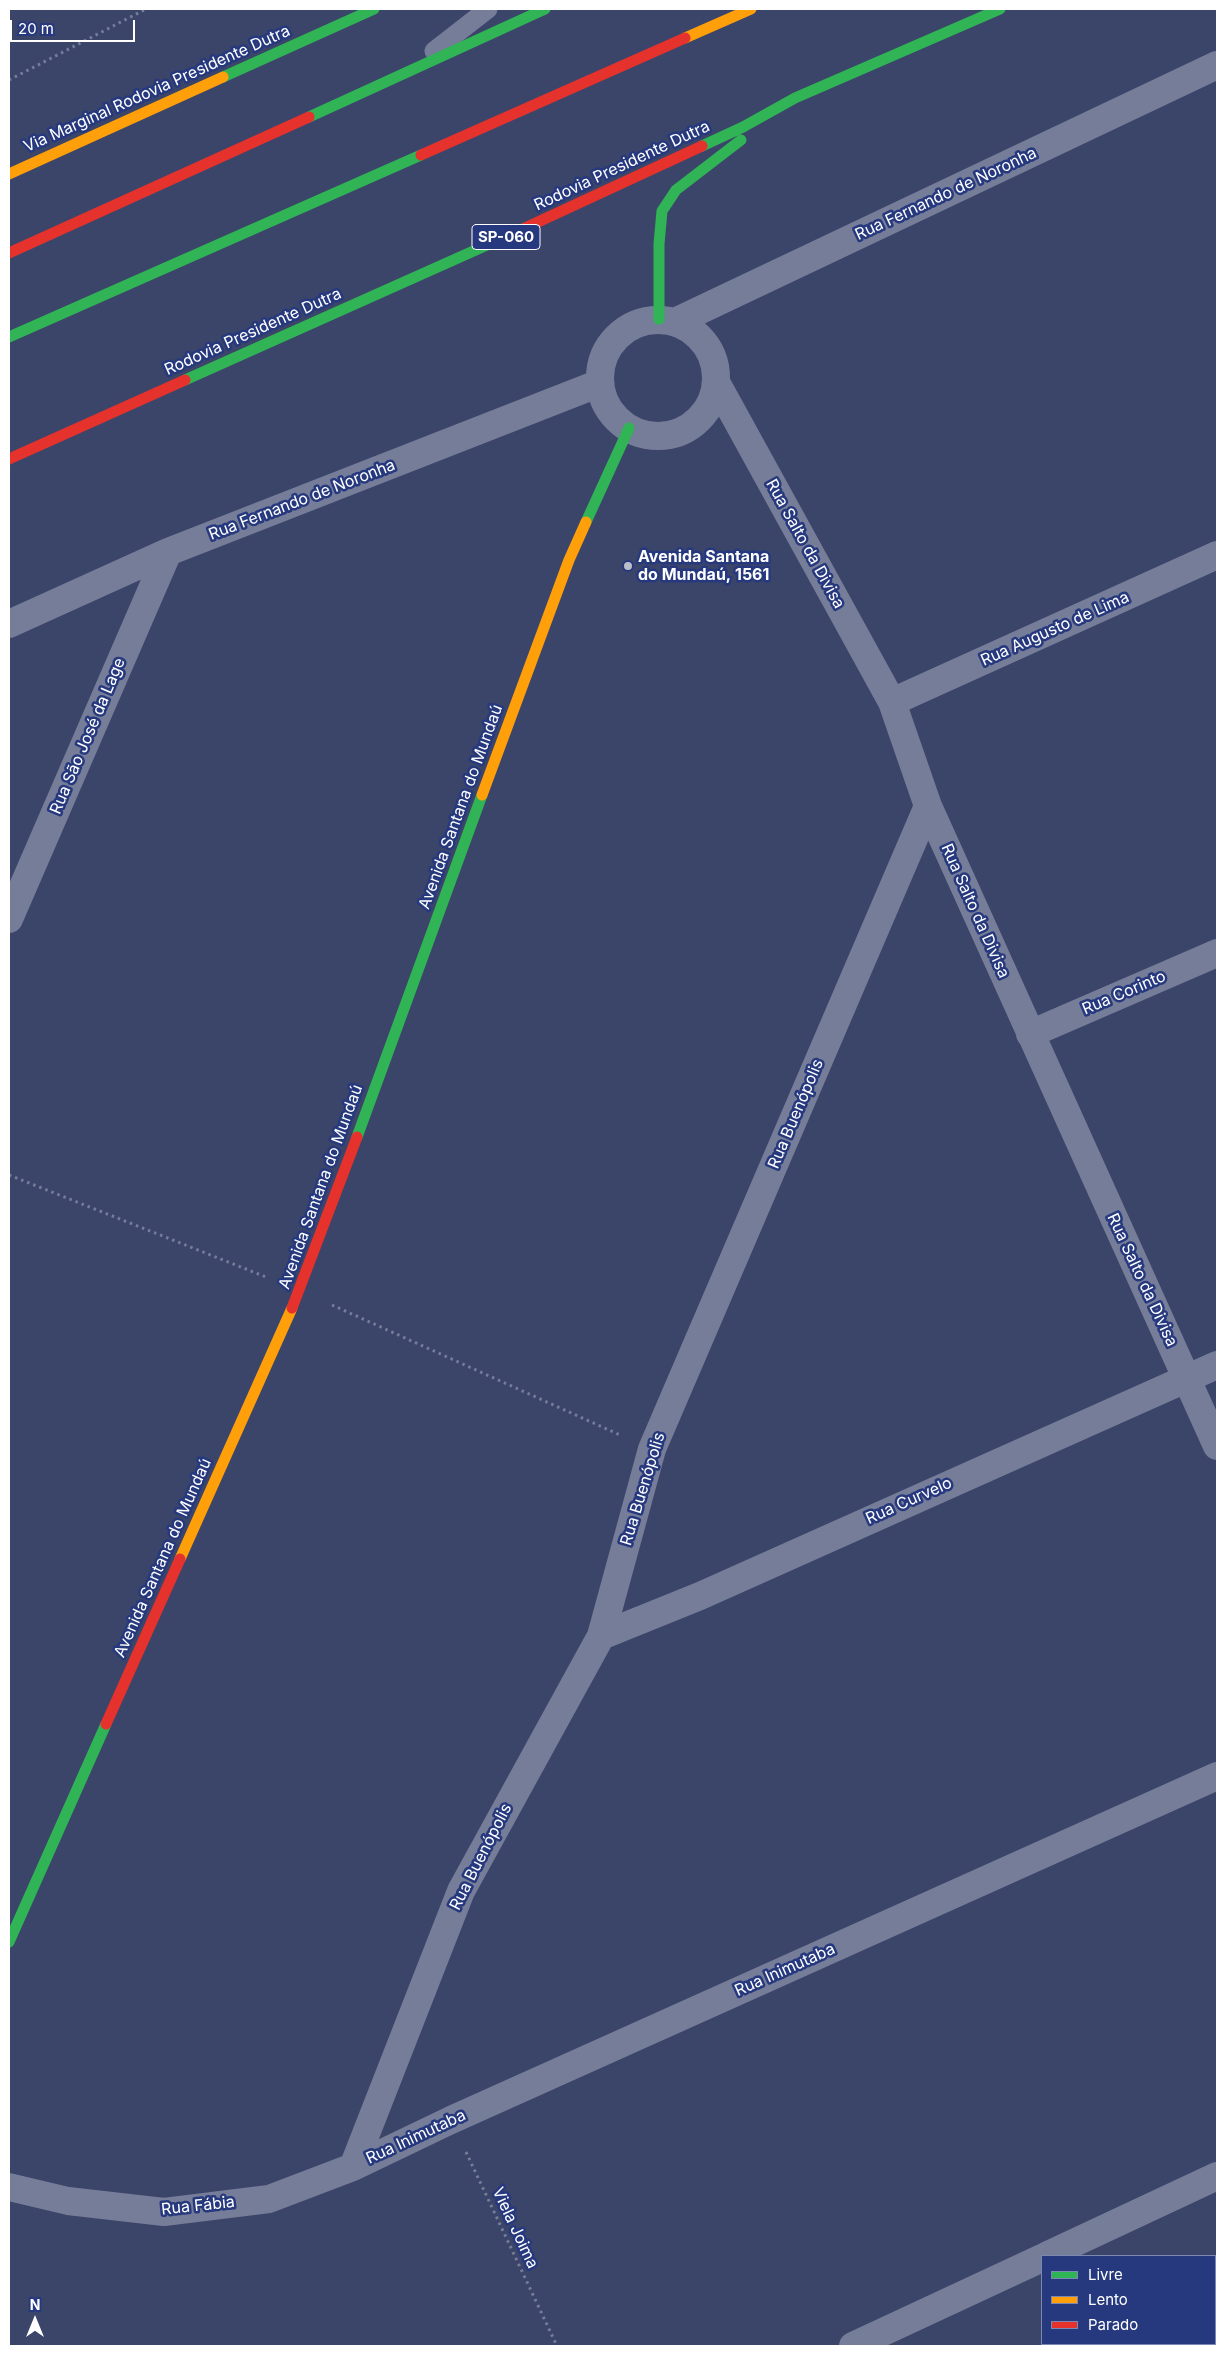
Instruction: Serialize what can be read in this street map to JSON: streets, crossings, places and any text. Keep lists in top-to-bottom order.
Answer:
{
  "streets": {
    "main road": [
      "Via Marginal Rodovia Presidente Dutra",
      "Rodovia Presidente Dutra",
      "SP-060",
      "Avenida Santana do Mundaú"
    ],
    "street": [
      "Rua Fernando de Noronha",
      "Rua Salto da Divisa",
      "Rua Augusto de Lima",
      "Rua São José da Lage",
      "Rua Corinto",
      "Rua Buenópolis",
      "Rua Curvelo",
      "Rua Inimutaba",
      "Rua Fábia"
    ],
    "path": ["Viela Joima"]
  },
  "crossings": [
    ["Rua Fernando de Noronha", "Rua Salto da Divisa"],
    ["Rua Fernando de Noronha", "Rua São José da Lage"],
    ["Rua Fernando de Noronha", "Avenida Santana do Mundaú"],
    ["Rua Salto da Divisa", "Rua Augusto de Lima"],
    ["Rua Salto da Divisa", "Avenida Santana do Mundaú"],
    ["Rua Salto da Divisa", "Rua Corinto"],
    ["Rua Salto da Divisa", "Rua Buenópolis"],
    ["Rua Salto da Divisa", "Rua Curvelo"],
    ["Rua Buenópolis", "Rua Curvelo"],
    ["Rua Buenópolis", "Rua Inimutaba"],
    ["Rua Buenópolis", "Rua Fábia"],
    ["Rua Inimutaba", "Rua Fábia"],
    ["Rua Inimutaba", "Viela Joima"]
  ],
  "places": ["Avenida Santana do Mundaú, 1561"],
  "legend": ["Livre", "Lento", "Parado"],
  "scale_bar": "20 m",
  "north": "top"
}
